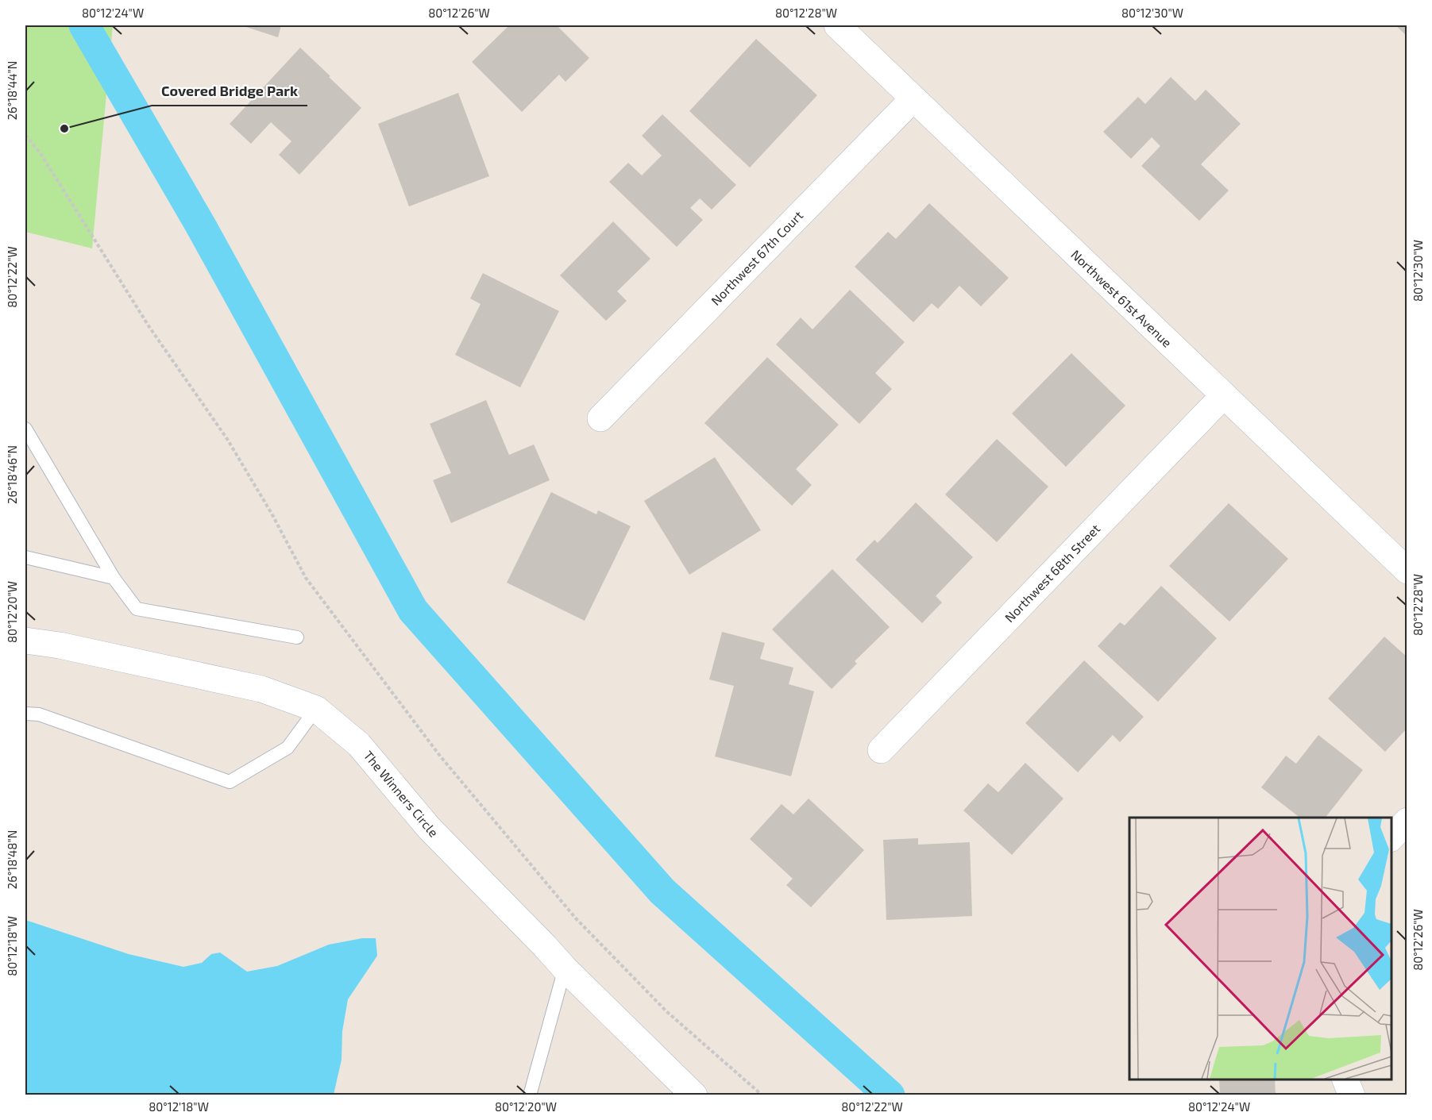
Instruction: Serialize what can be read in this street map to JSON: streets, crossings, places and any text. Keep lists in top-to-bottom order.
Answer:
{
  "streets": {
    "street": [
      "Northwest 67th Court",
      "Northwest 61st Avenue",
      "Northwest 68th Street",
      "The Winners Circle"
    ]
  },
  "crossings": [
    ["Northwest 67th Court", "Northwest 61st Avenue"],
    ["Northwest 61st Avenue", "Northwest 68th Street"]
  ],
  "places": ["Covered Bridge Park"],
  "coordinates": [
    "80°12'24\"W",
    "80°12'26\"W",
    "80°12'28\"W",
    "80°12'30\"W",
    "26°18'44\"N",
    "80°12'22\"W",
    "26°18'46\"N",
    "80°12'20\"W",
    "26°18'48\"N",
    "80°12'18\"W"
  ]
}
